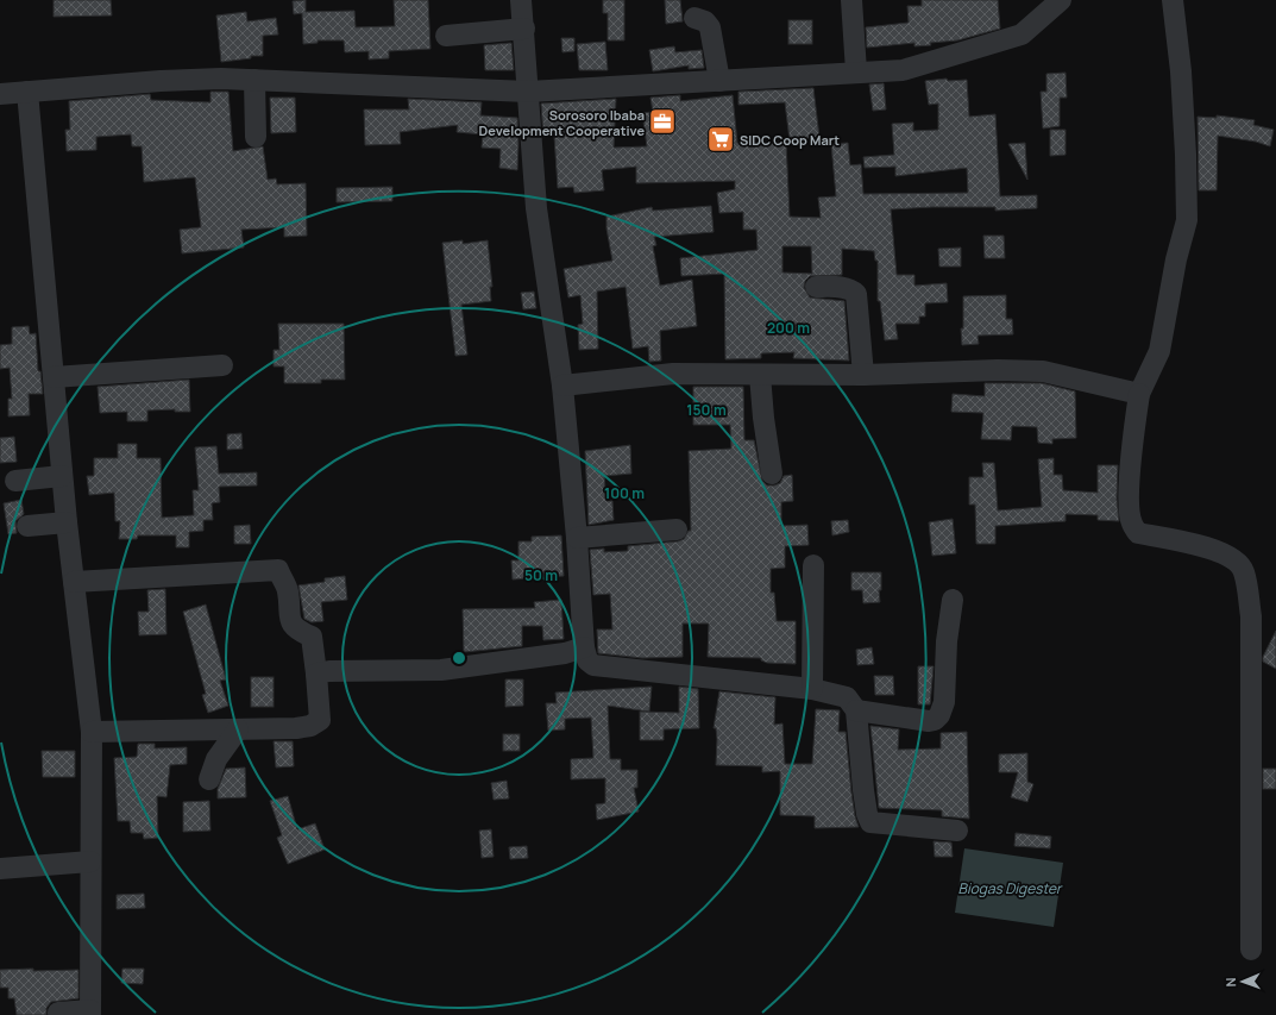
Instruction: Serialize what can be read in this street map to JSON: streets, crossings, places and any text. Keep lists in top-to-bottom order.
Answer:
{
  "water": ["Biogas Digester"],
  "places": {
    "office": ["Sorosoro Ibaba Development Cooperative"],
    "supermarket": ["SIDC Coop Mart"]
  },
  "north": "left",
  "rings": [
    "200 m",
    "150 m",
    "100 m",
    "50 m"
  ]
}
